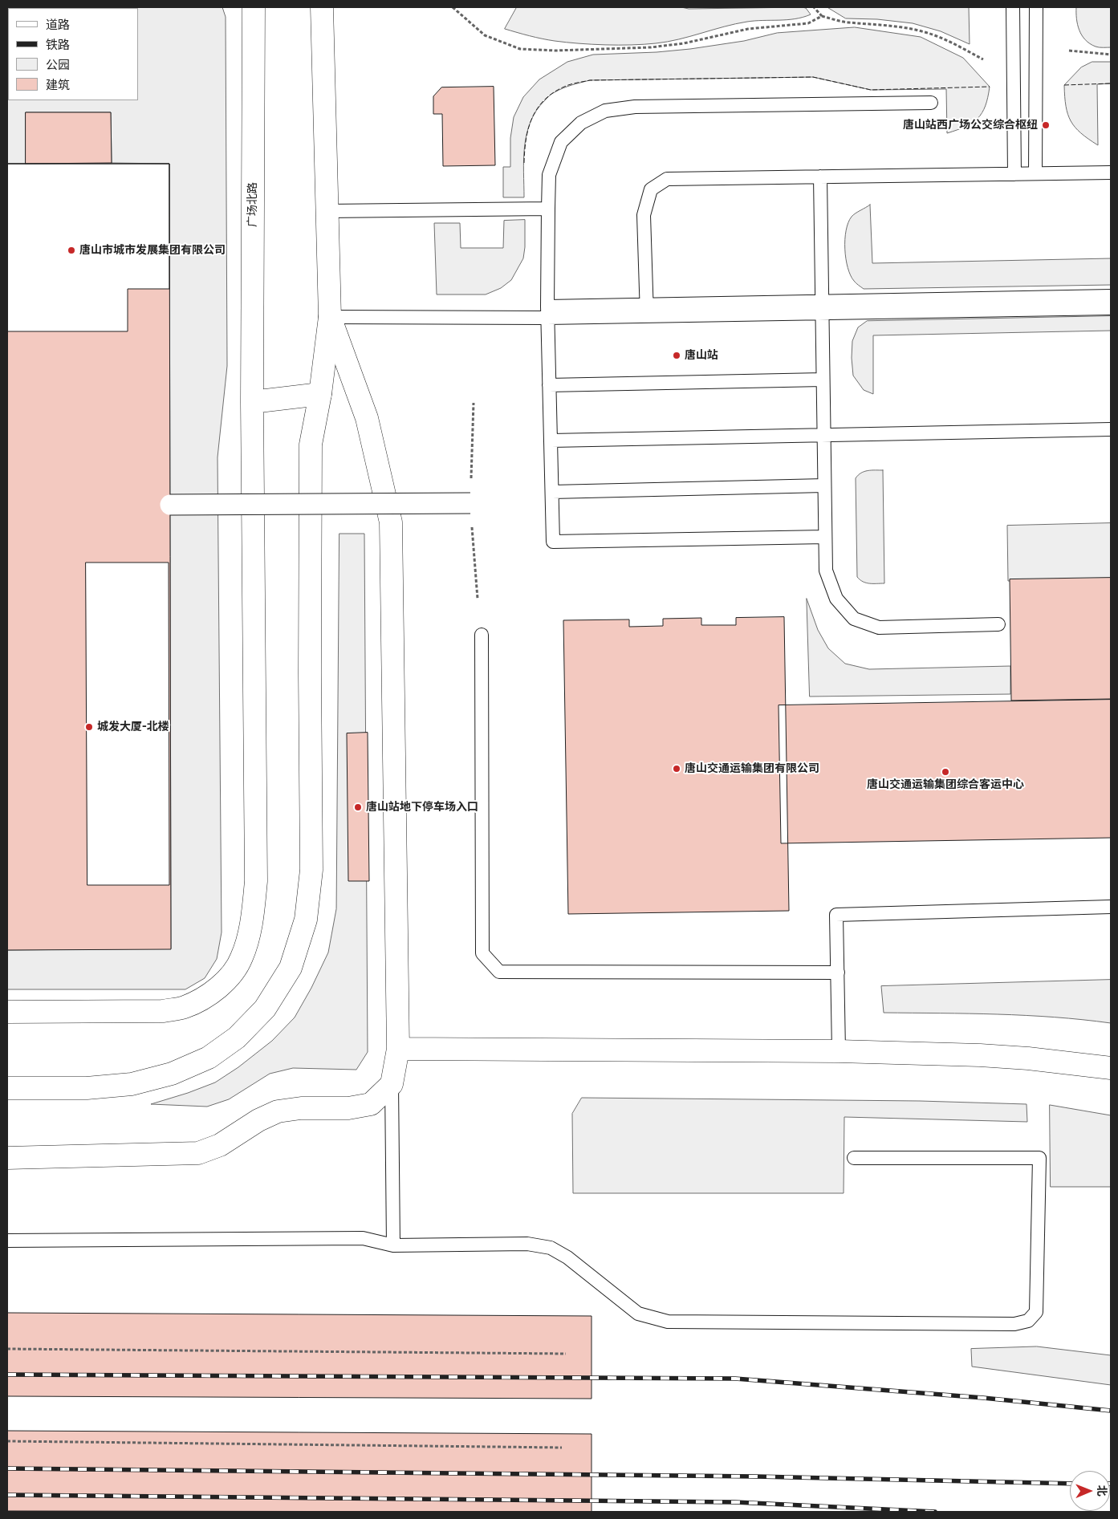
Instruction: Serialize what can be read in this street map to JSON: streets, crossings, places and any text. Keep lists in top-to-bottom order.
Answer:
{
  "streets": {
    "street": ["广场北路"]
  },
  "places": [
    "唐山站西广场公交综合枢纽",
    "唐山市城市发展集团有限公司",
    "唐山站",
    "城发大厦-北楼",
    "唐山交通运输集团有限公司",
    "唐山交通运输集团综合客运中心",
    "唐山站地下停车场入口"
  ],
  "legend": [
    "道路",
    "铁路",
    "公园",
    "建筑"
  ],
  "north": "right"
}
